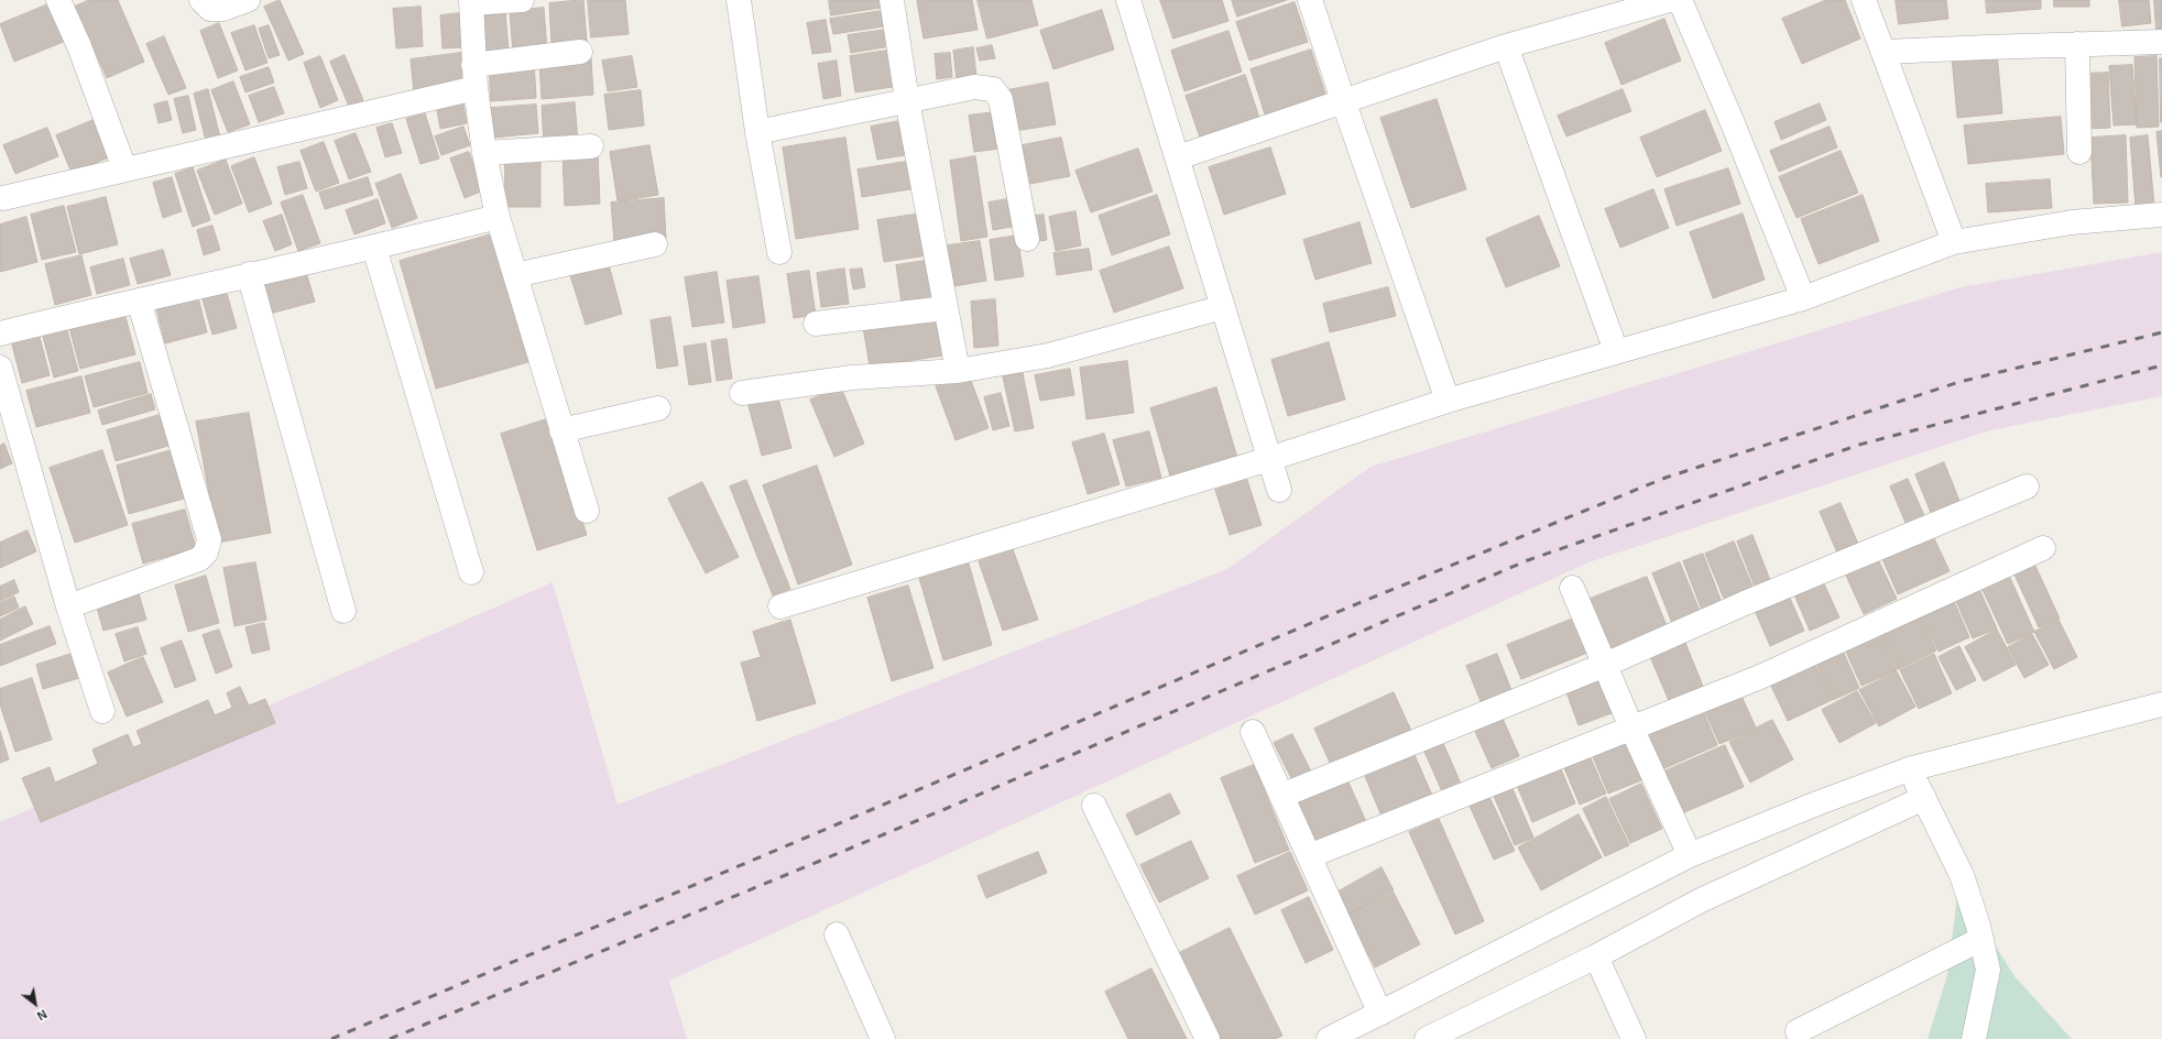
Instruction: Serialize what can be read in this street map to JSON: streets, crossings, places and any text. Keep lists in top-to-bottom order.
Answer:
{
  "north": "bottom right"
}
